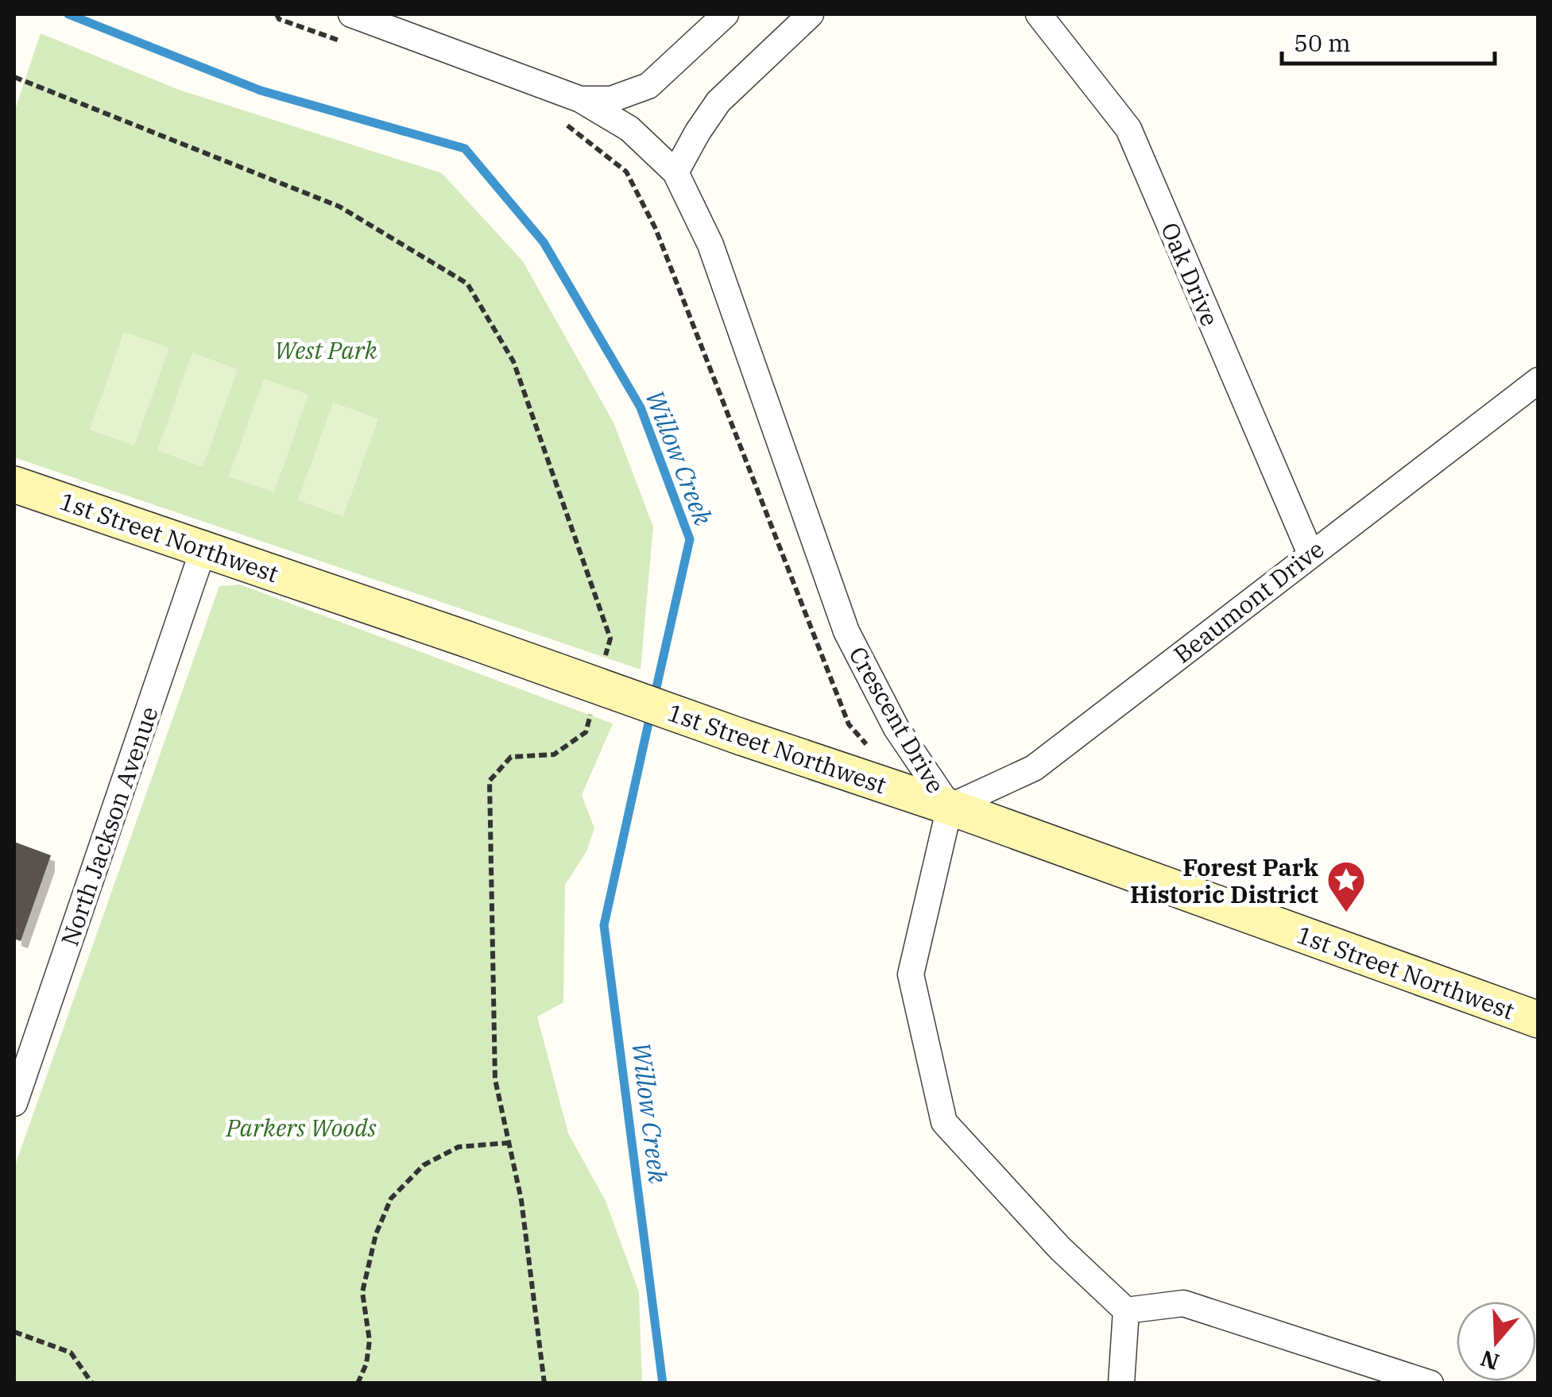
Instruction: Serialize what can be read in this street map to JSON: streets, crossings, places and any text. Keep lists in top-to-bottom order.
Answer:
{
  "streets": {
    "main road": ["1st Street Northwest"],
    "street": [
      "Oak Drive",
      "Beaumont Drive",
      "Crescent Drive",
      "North Jackson Avenue"
    ]
  },
  "crossings": [
    ["Oak Drive", "Beaumont Drive"],
    ["1st Street Northwest", "Beaumont Drive"],
    ["1st Street Northwest", "Crescent Drive"],
    ["1st Street Northwest", "North Jackson Avenue"],
    ["Beaumont Drive", "Crescent Drive"]
  ],
  "water": ["Willow Creek"],
  "parks": ["West Park", "Parkers Woods"],
  "places": {
    "place": ["Forest Park Historic District"]
  },
  "scale_bar": "50 m",
  "north": "bottom"
}
